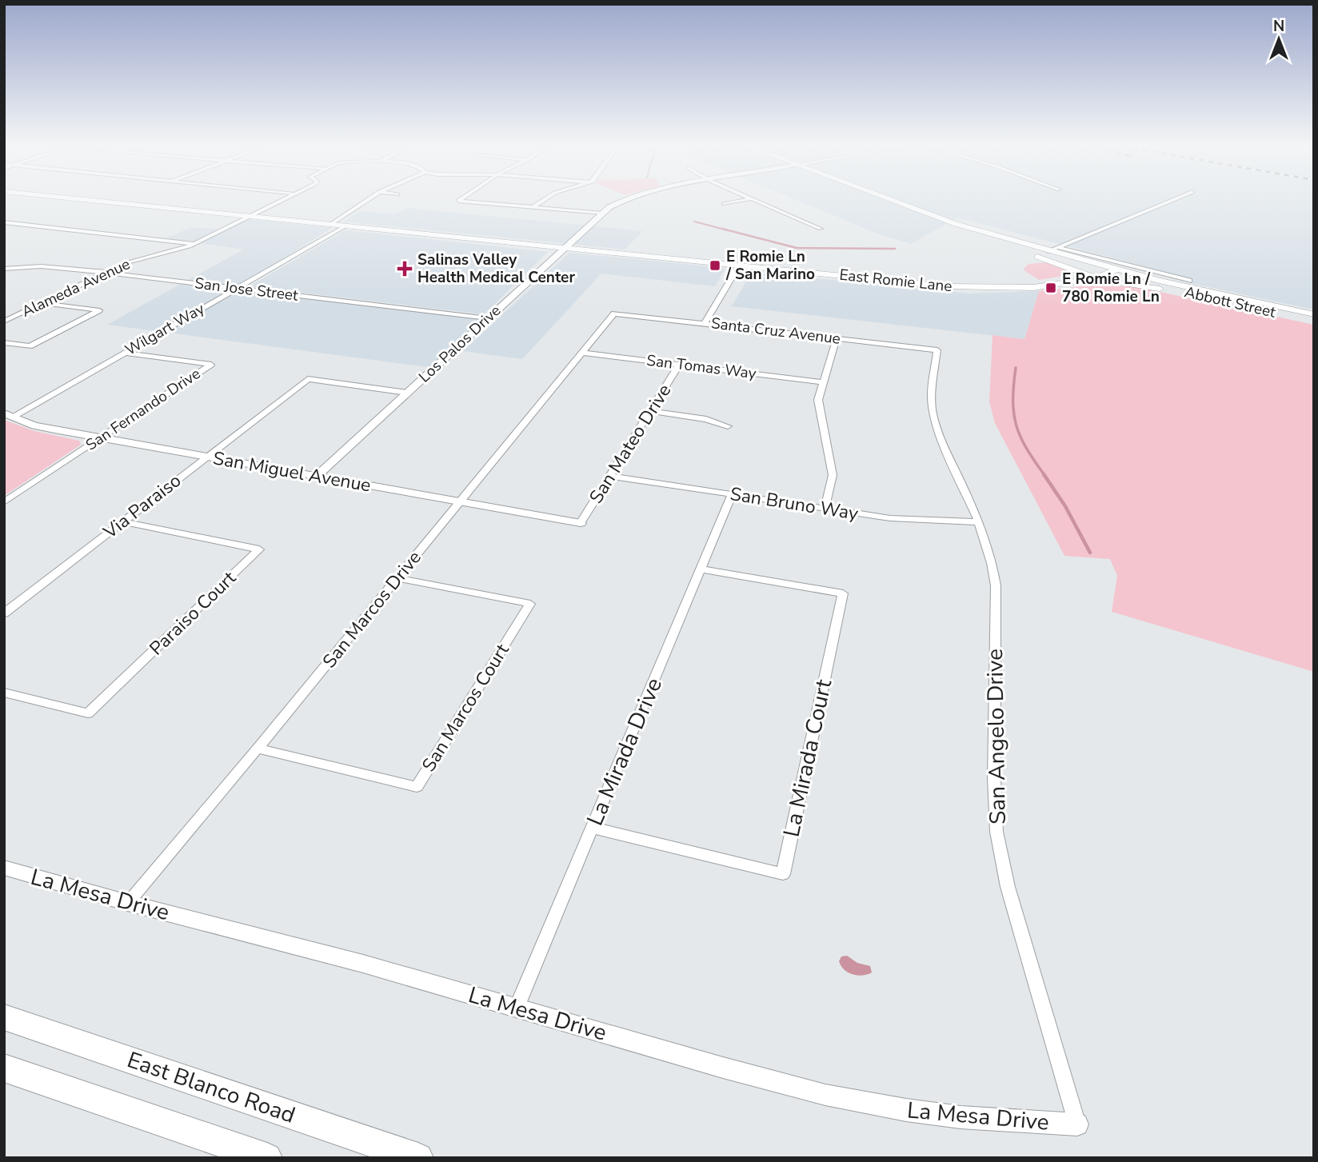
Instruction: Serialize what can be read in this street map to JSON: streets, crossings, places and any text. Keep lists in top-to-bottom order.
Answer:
{
  "streets": {
    "highway": ["East Blanco Road"],
    "main road": ["East Romie Lane", "Abbott Street"],
    "street": [
      "Alameda Avenue",
      "San Jose Street",
      "Wilgart Way",
      "Santa Cruz Avenue",
      "Los Palos Drive",
      "San Tomas Way",
      "San Fernando Drive",
      "San Mateo Drive",
      "San Miguel Avenue",
      "San Bruno Way",
      "Via Paraiso",
      "San Marcos Drive",
      "Paraiso Court",
      "San Marcos Court",
      "San Angelo Drive",
      "La Mirada Drive",
      "La Mirada Court",
      "La Mesa Drive"
    ]
  },
  "crossings": [
    ["East Romie Lane", "Alameda Avenue"],
    ["East Romie Lane", "Abbott Street"],
    ["East Romie Lane", "Wilgart Way"],
    ["East Romie Lane", "Los Palos Drive"],
    ["Alameda Avenue", "San Jose Street"],
    ["San Jose Street", "Wilgart Way"],
    ["San Jose Street", "Los Palos Drive"],
    ["Wilgart Way", "San Fernando Drive"],
    ["Wilgart Way", "San Miguel Avenue"],
    ["Santa Cruz Avenue", "San Marcos Drive"],
    ["Santa Cruz Avenue", "San Angelo Drive"],
    ["Los Palos Drive", "San Miguel Avenue"],
    ["Los Palos Drive", "Via Paraiso"],
    ["San Tomas Way", "San Mateo Drive"],
    ["San Tomas Way", "San Marcos Drive"],
    ["San Fernando Drive", "San Miguel Avenue"],
    ["San Mateo Drive", "San Miguel Avenue"],
    ["San Mateo Drive", "San Bruno Way"],
    ["San Miguel Avenue", "Via Paraiso"],
    ["San Miguel Avenue", "San Marcos Drive"],
    ["San Bruno Way", "San Angelo Drive"],
    ["San Bruno Way", "La Mirada Drive"],
    ["Via Paraiso", "Paraiso Court"],
    ["San Marcos Drive", "San Marcos Court"],
    ["San Marcos Drive", "La Mesa Drive"],
    ["San Angelo Drive", "La Mesa Drive"],
    ["La Mirada Drive", "La Mirada Court"],
    ["La Mirada Drive", "La Mesa Drive"]
  ],
  "places": {
    "transit": ["E Romie Ln / San Marino", "E Romie Ln / 780 Romie Ln"],
    "health": ["Salinas Valley Health Medical Center"]
  },
  "north": "top"
}
